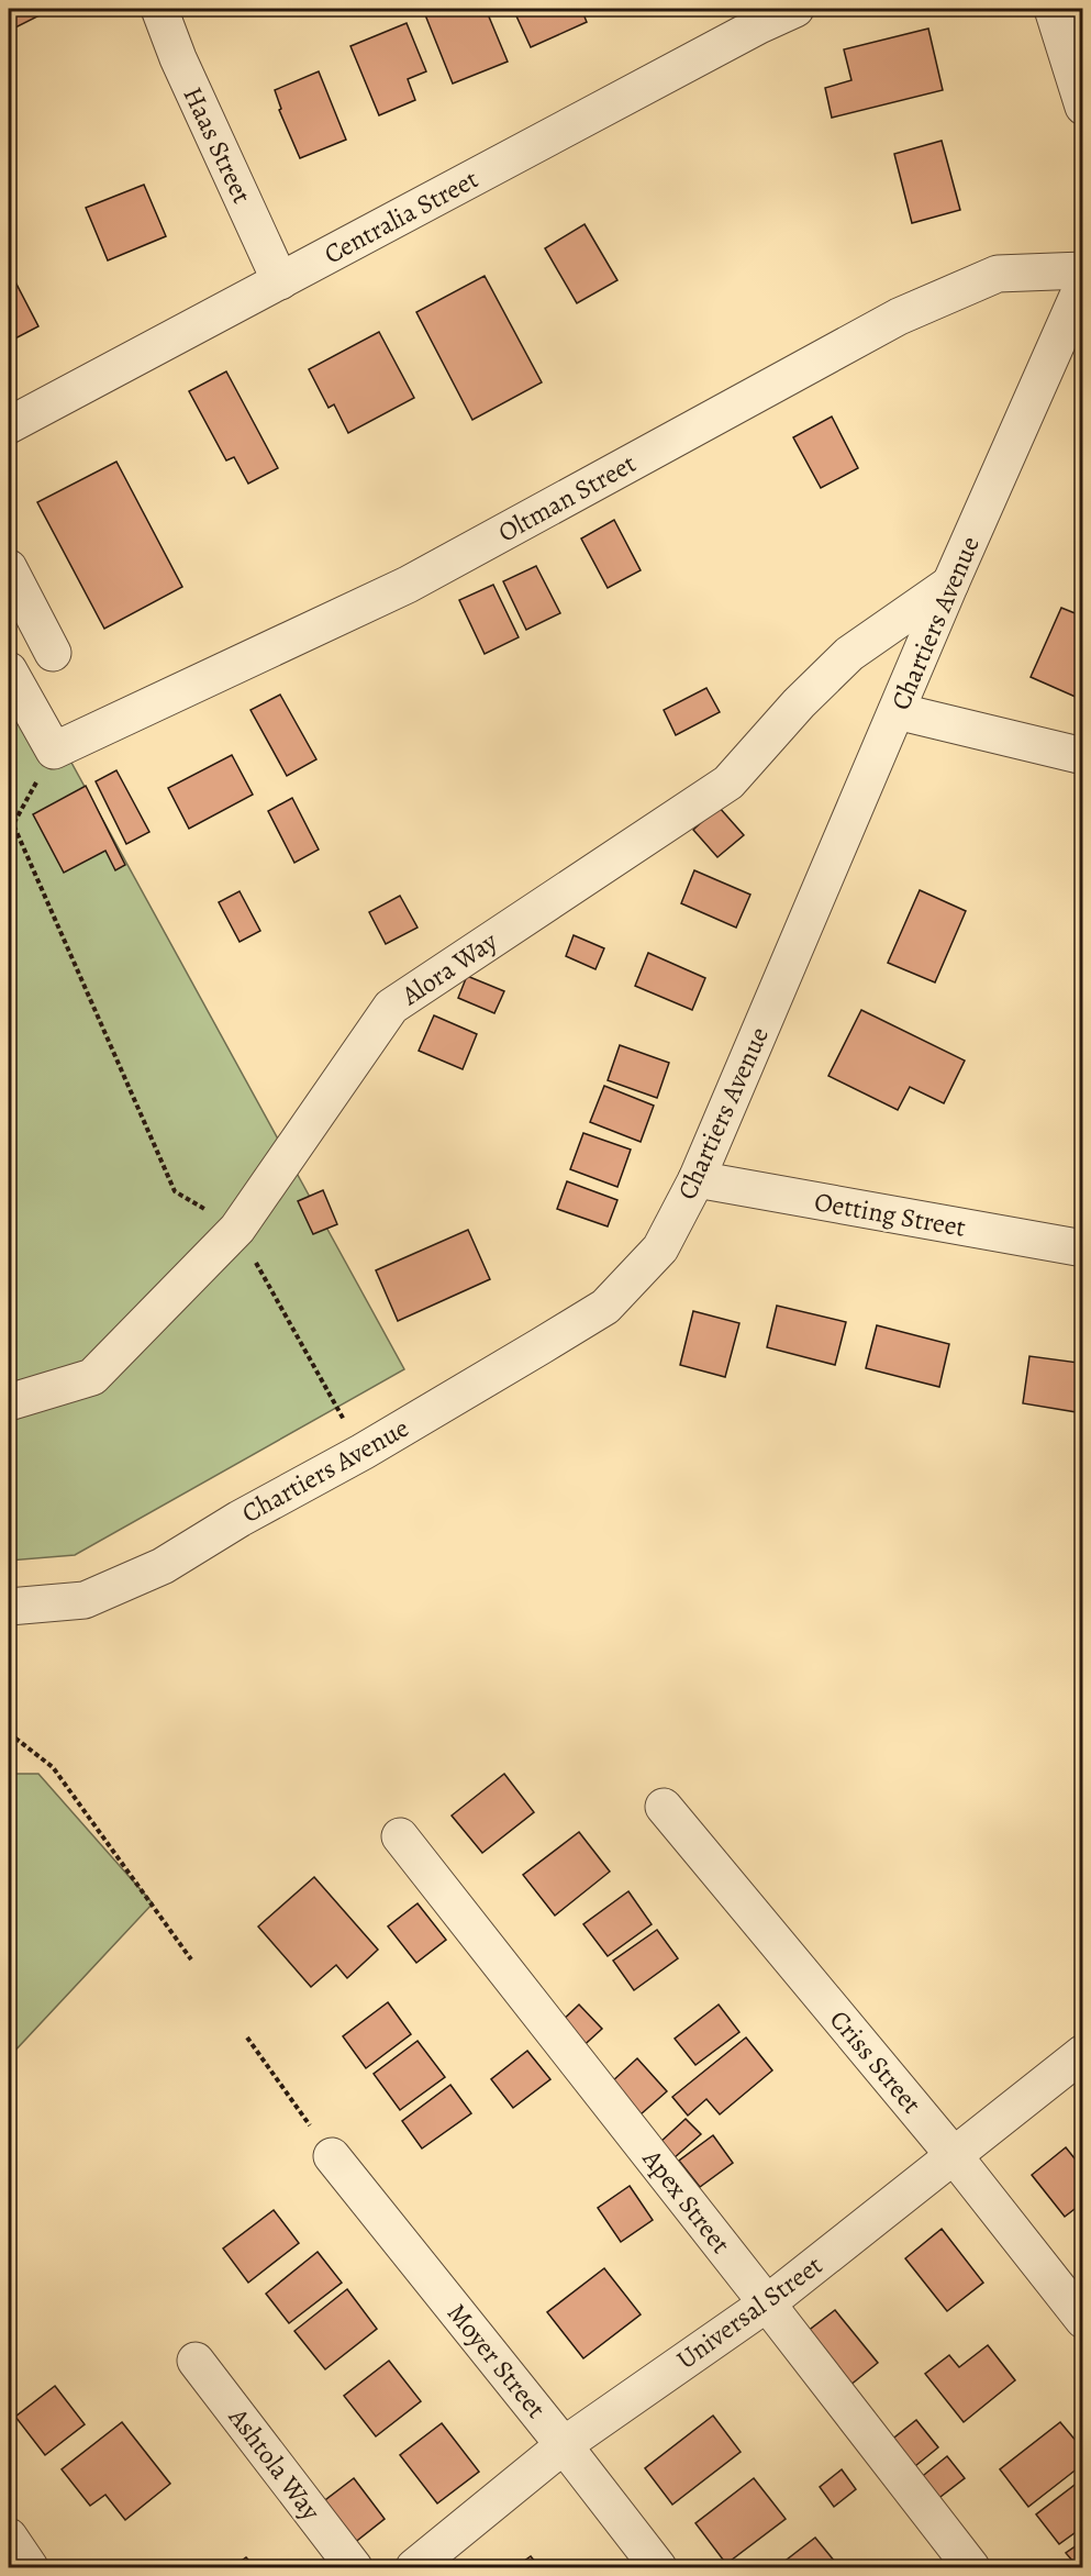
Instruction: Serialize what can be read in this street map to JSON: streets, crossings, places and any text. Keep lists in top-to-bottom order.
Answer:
{
  "streets": {
    "street": [
      "Haas Street",
      "Centralia Street",
      "Oltman Street",
      "Chartiers Avenue",
      "Alora Way",
      "Oetting Street",
      "Criss Street",
      "Apex Street",
      "Universal Street",
      "Moyer Street",
      "Ashtola Way"
    ]
  },
  "crossings": [
    ["Haas Street", "Centralia Street"],
    ["Chartiers Avenue", "Alora Way"],
    ["Chartiers Avenue", "Oetting Street"],
    ["Criss Street", "Universal Street"],
    ["Apex Street", "Universal Street"],
    ["Universal Street", "Moyer Street"]
  ]
}
